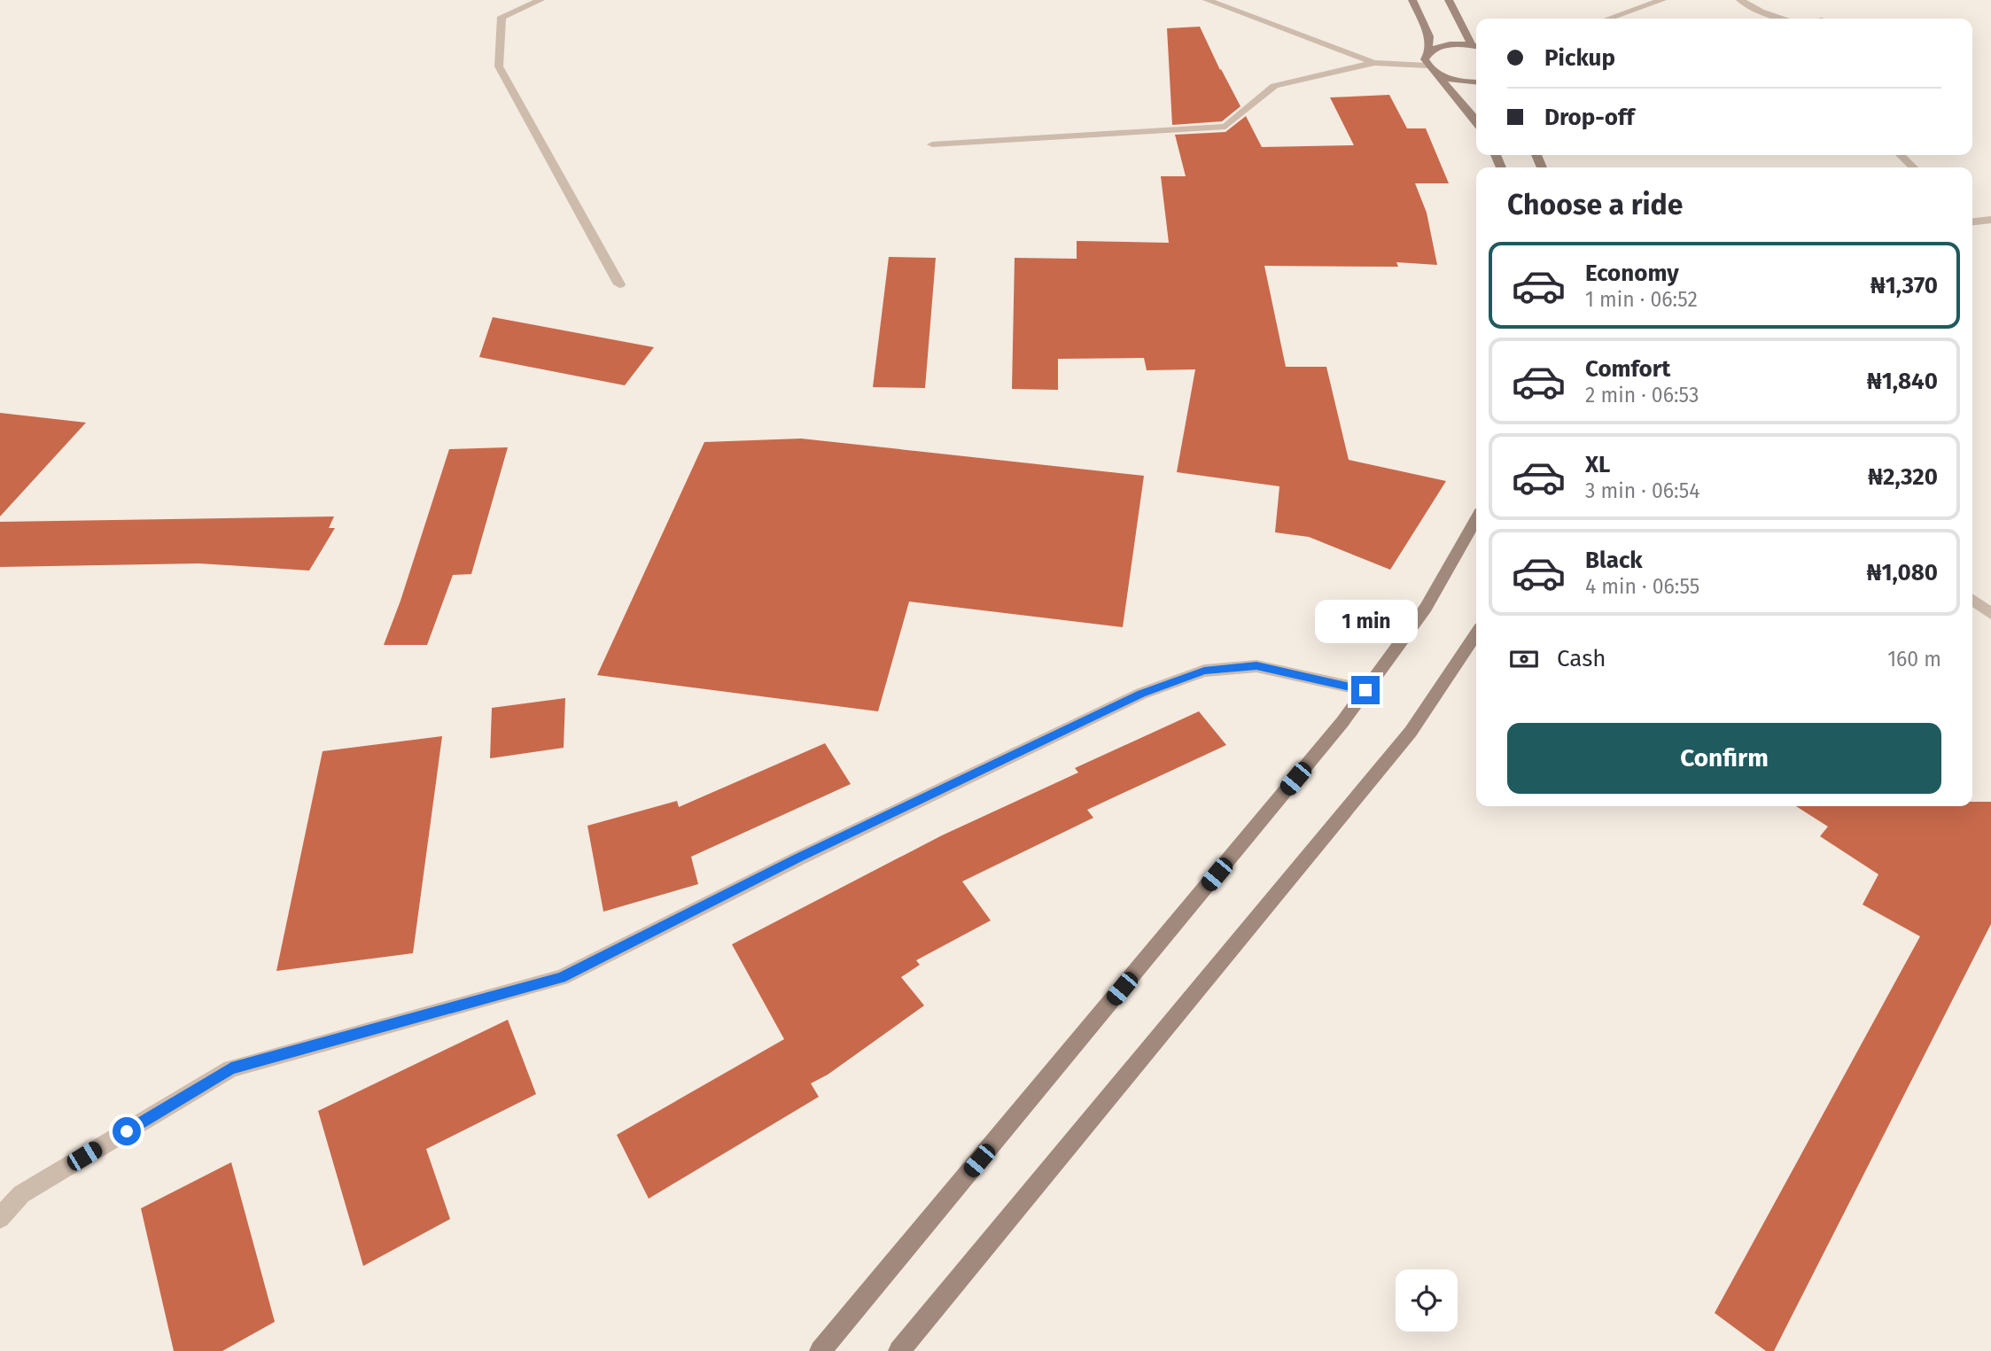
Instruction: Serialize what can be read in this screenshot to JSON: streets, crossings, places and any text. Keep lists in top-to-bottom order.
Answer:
{
  "page": {
    "banner": ["Pickup", "Drop-off"],
    "heading": "Choose a ride",
    "list": [
      {
        "name": "Economy",
        "note": "1 min · 06:52",
        "value": "₦1,370"
      },
      {
        "name": "Comfort",
        "note": "2 min · 06:53",
        "value": "₦1,840"
      },
      {
        "name": "XL",
        "note": "3 min · 06:54",
        "value": "₦2,320"
      },
      {
        "name": "Black",
        "note": "4 min · 06:55",
        "value": "₦1,080"
      }
    ],
    "bubble": "1 min",
    "pay": ["Cash", "160 m"],
    "buttons": "Confirm"
  }
}
